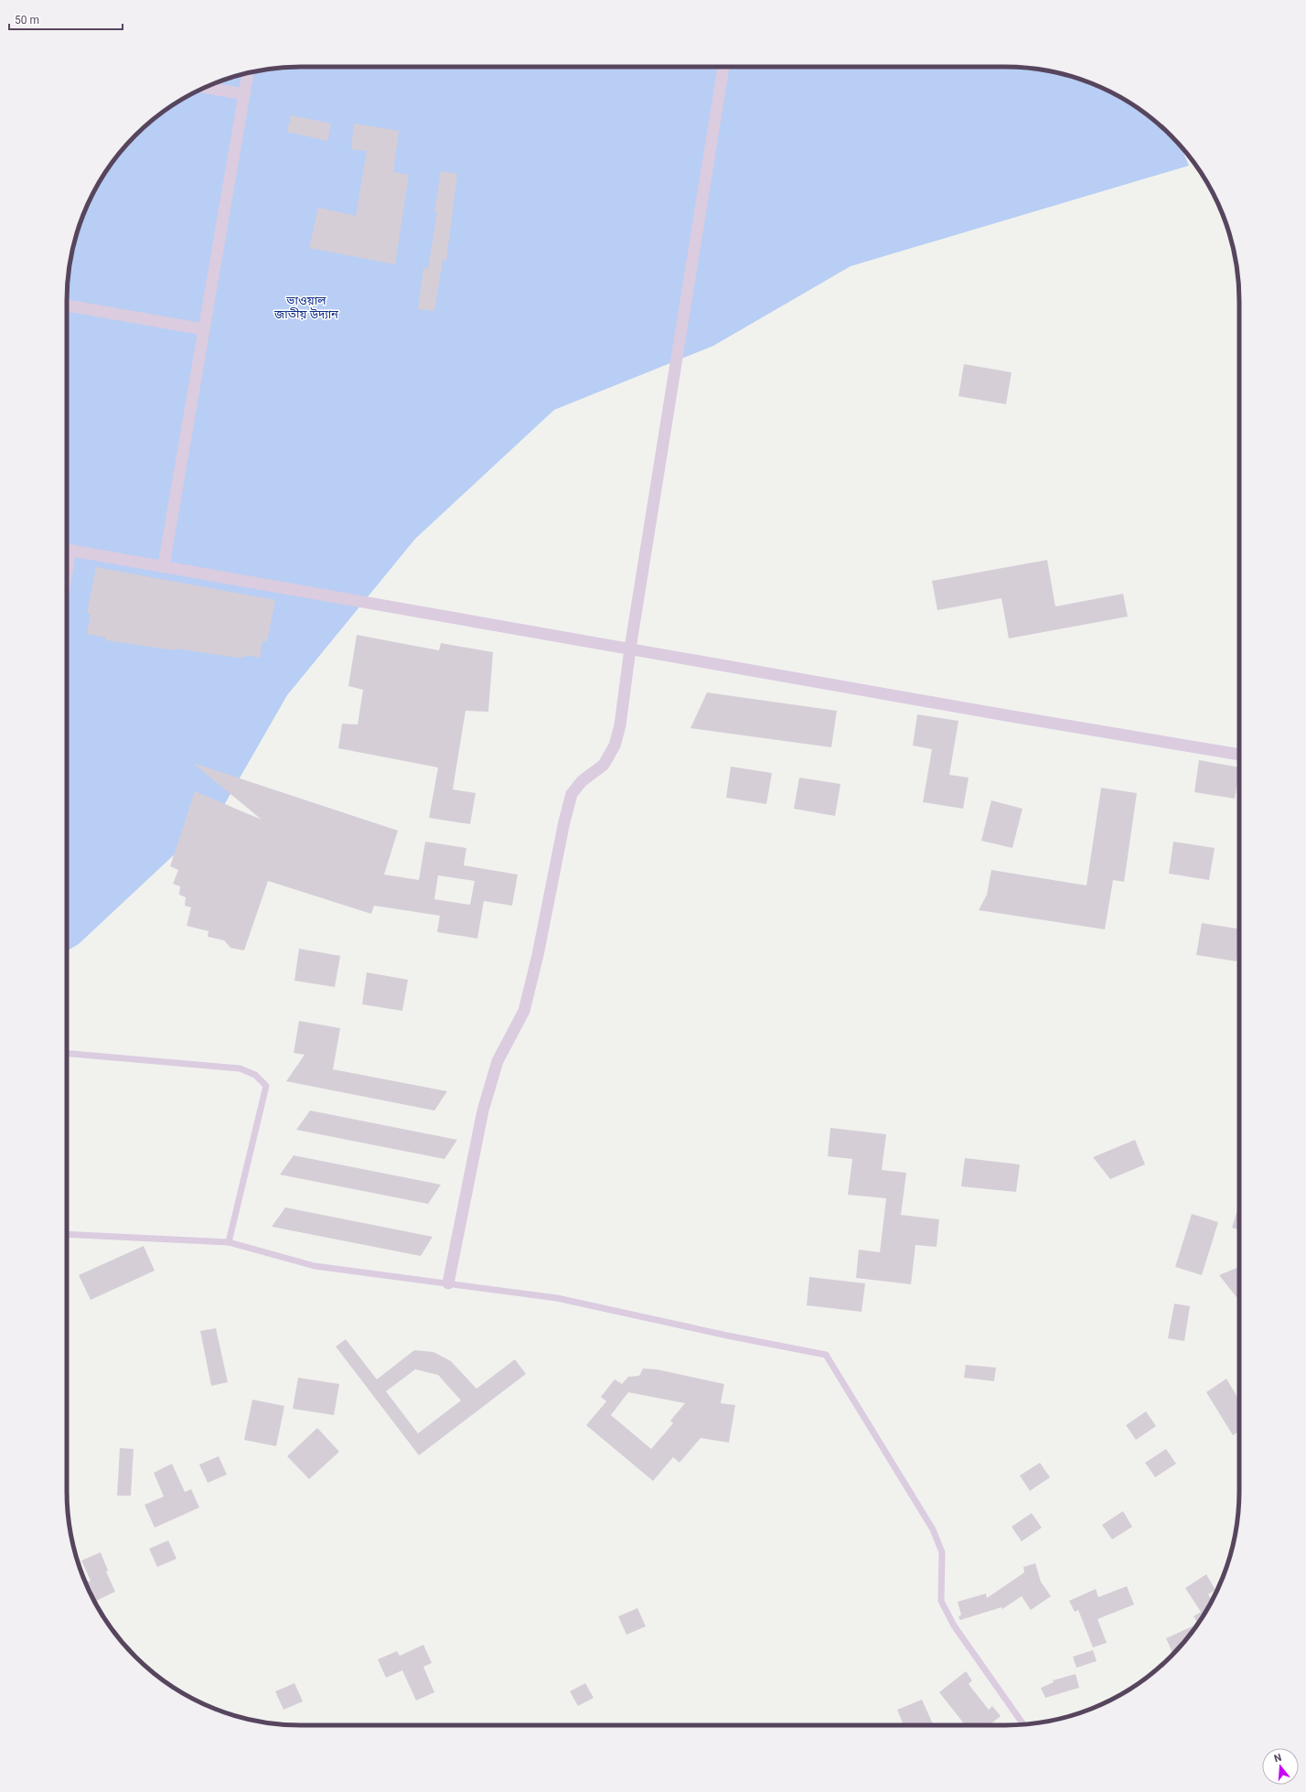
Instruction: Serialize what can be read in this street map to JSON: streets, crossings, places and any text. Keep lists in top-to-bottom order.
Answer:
{
  "parks": ["ভাওয়াল জাতীয় উদ্যান"],
  "scale_bar": "50 m",
  "north": "top"
}
